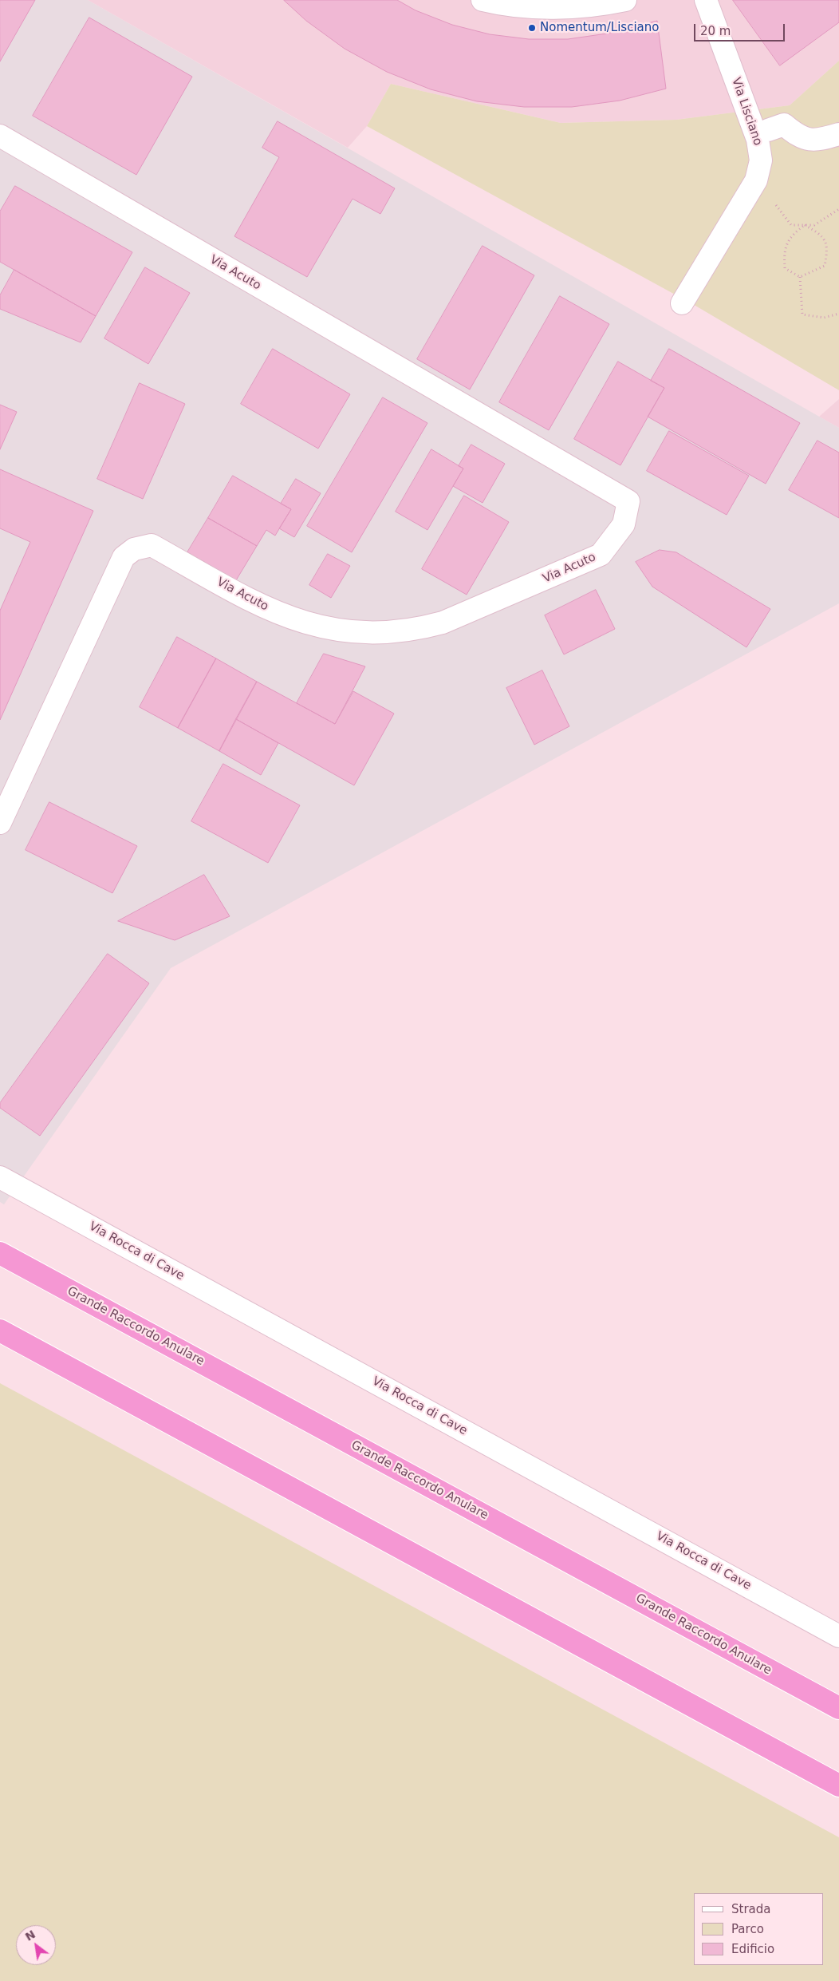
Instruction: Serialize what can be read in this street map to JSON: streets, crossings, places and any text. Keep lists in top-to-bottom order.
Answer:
{
  "streets": {
    "highway": ["Grande Raccordo Anulare"],
    "street": ["Via Lisciano", "Via Acuto", "Via Rocca di Cave"]
  },
  "places": ["Nomentum/Lisciano"],
  "legend": ["Strada", "Parco", "Edificio"],
  "scale_bar": "20 m",
  "north": "top left"
}
